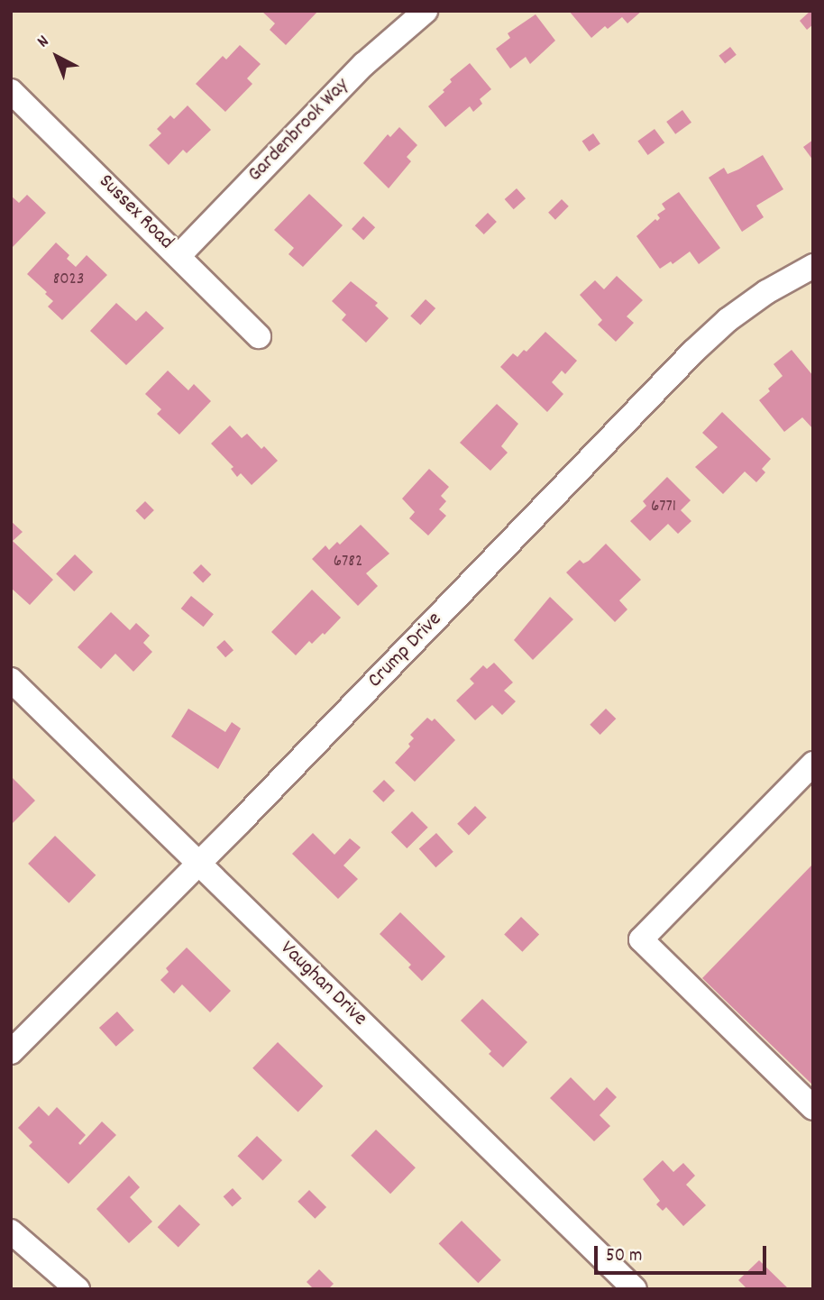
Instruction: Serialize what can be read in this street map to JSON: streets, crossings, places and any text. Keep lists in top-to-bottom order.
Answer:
{
  "streets": {
    "street": [
      "Gardenbrook Way",
      "Sussex Road",
      "Crump Drive",
      "Vaughan Drive"
    ]
  },
  "crossings": [
    ["Gardenbrook Way", "Sussex Road"],
    ["Crump Drive", "Vaughan Drive"]
  ],
  "house_numbers": ["8023", "6771", "6782"],
  "scale_bar": "50 m",
  "north": "top left"
}
